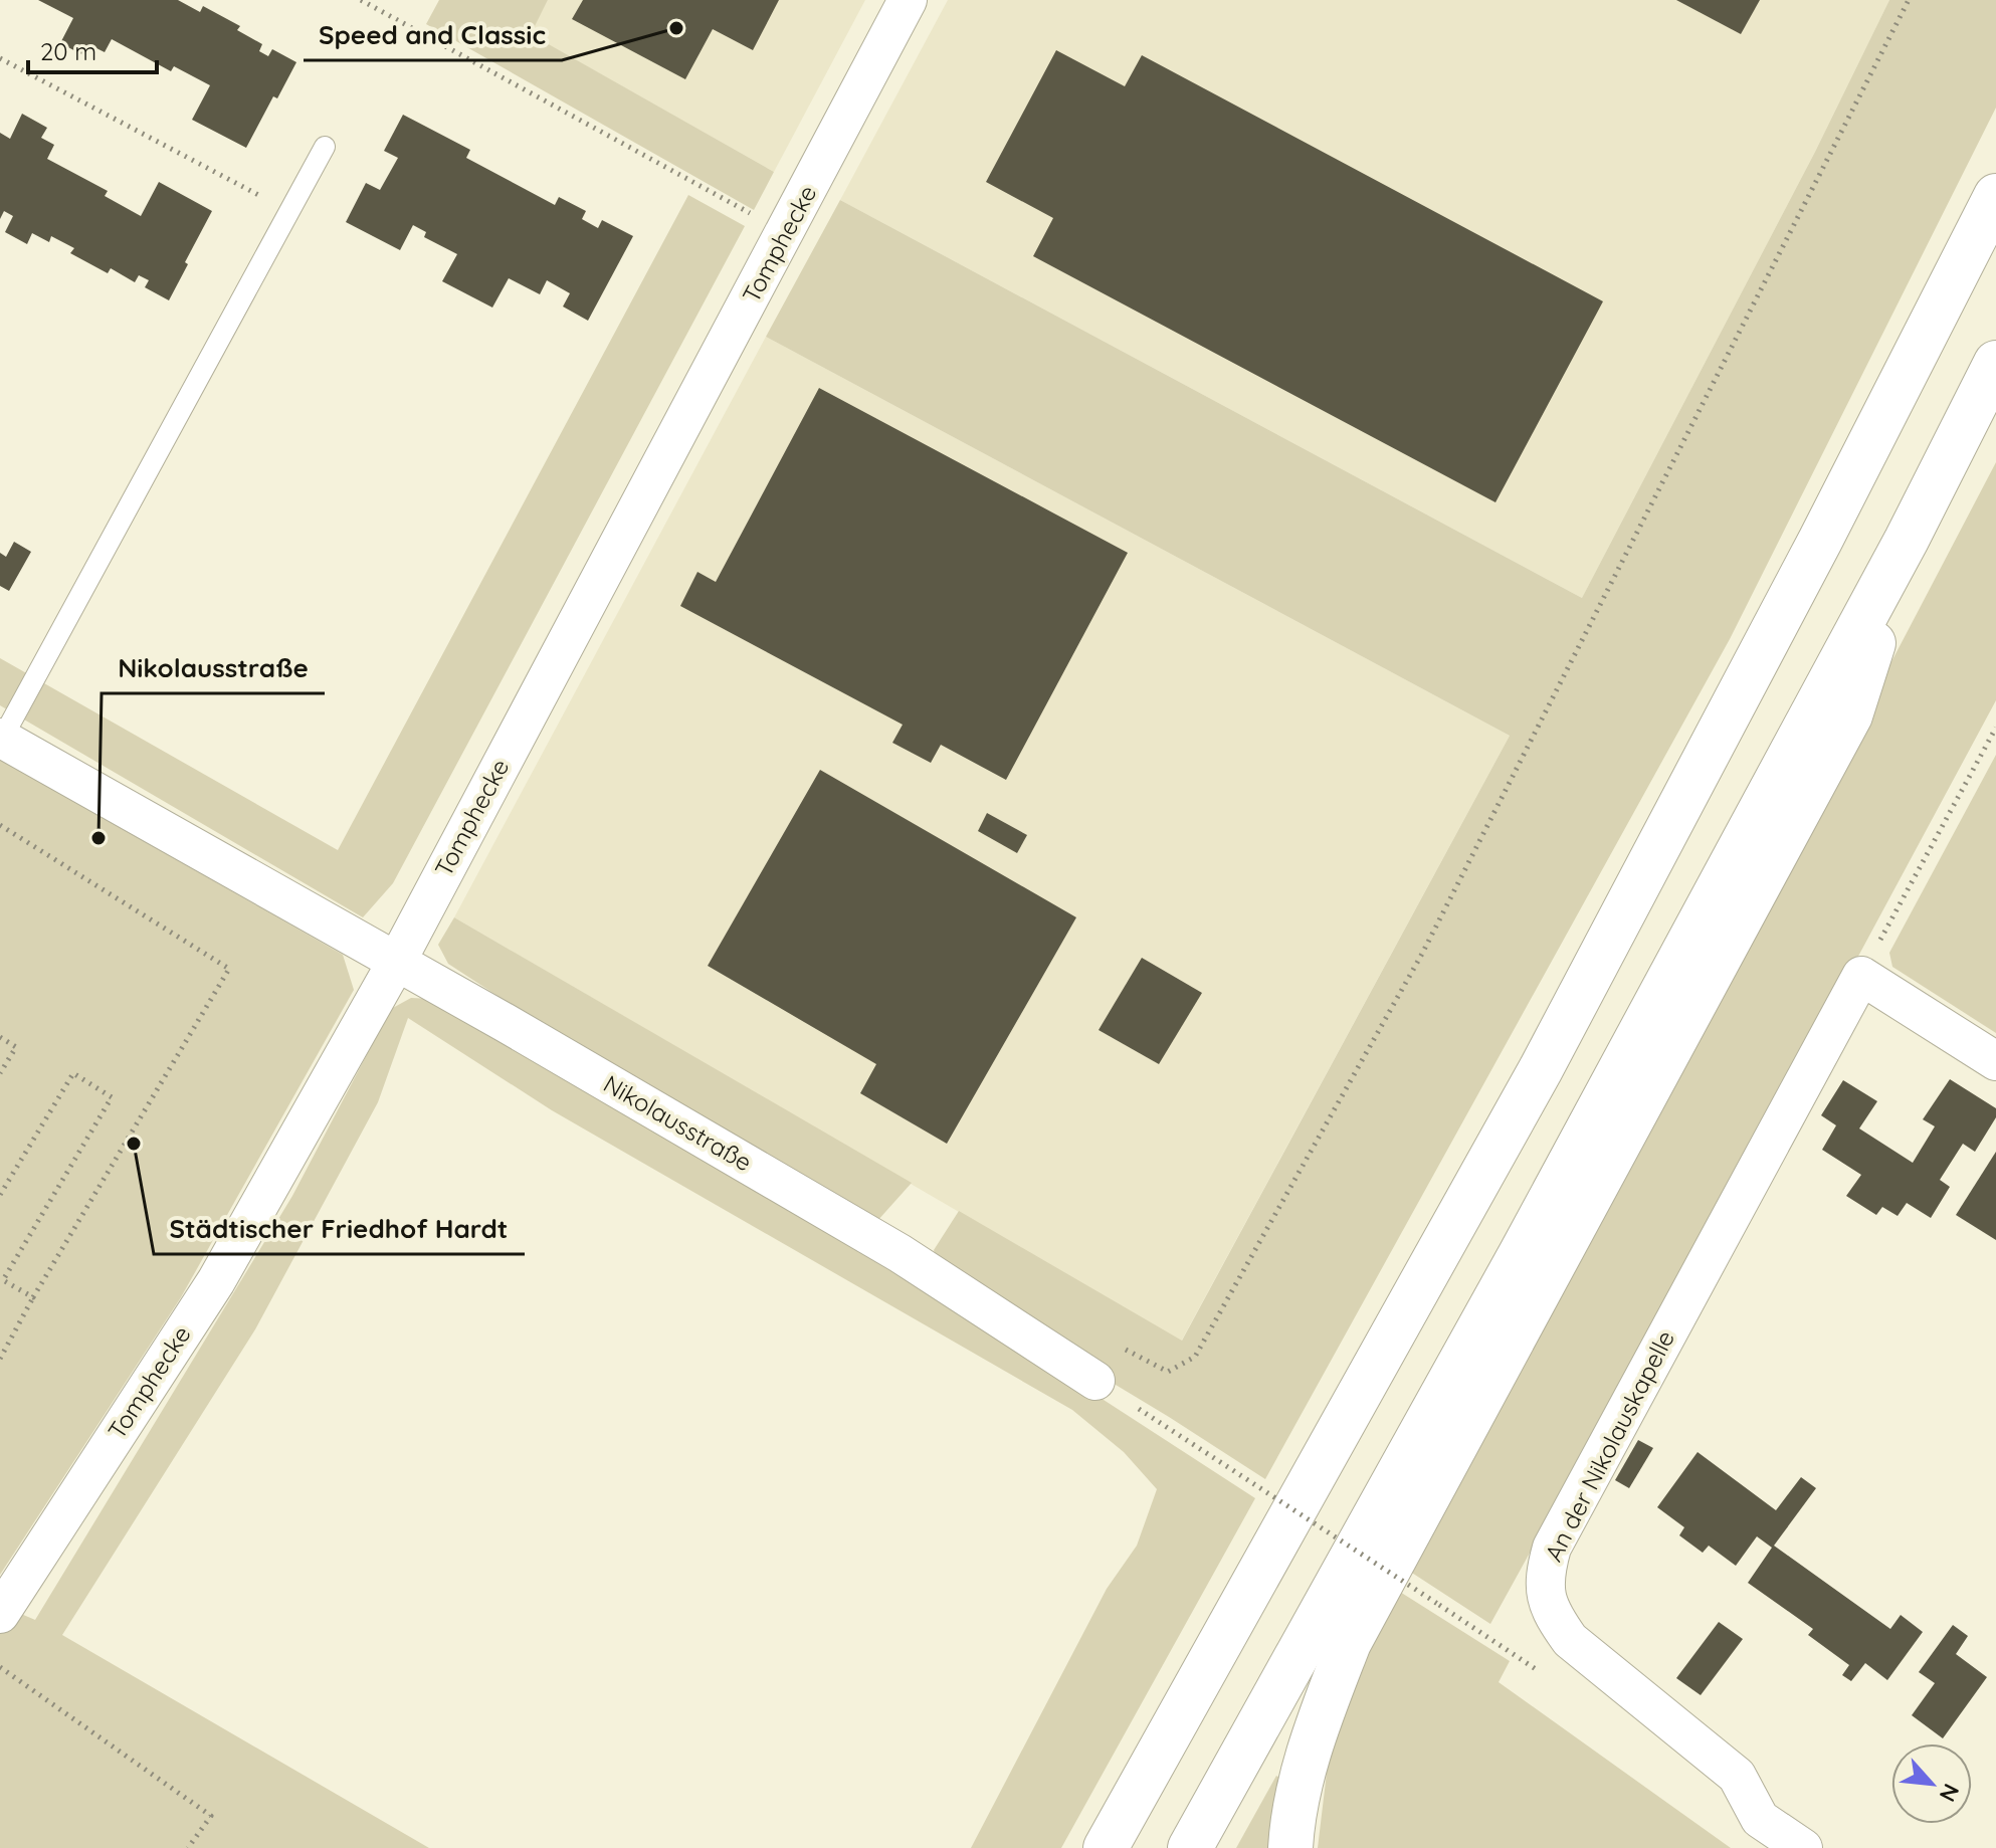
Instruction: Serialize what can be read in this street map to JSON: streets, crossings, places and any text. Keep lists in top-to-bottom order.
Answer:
{
  "streets": {
    "street": ["Tomphecke", "Nikolausstraße", "An der Nikolauskapelle"]
  },
  "crossings": [
    ["Tomphecke", "Nikolausstraße"]
  ],
  "places": ["Speed and Classic", "Nikolausstraße", "Städtischer Friedhof Hardt"],
  "scale_bar": "20 m",
  "north": "bottom right"
}
